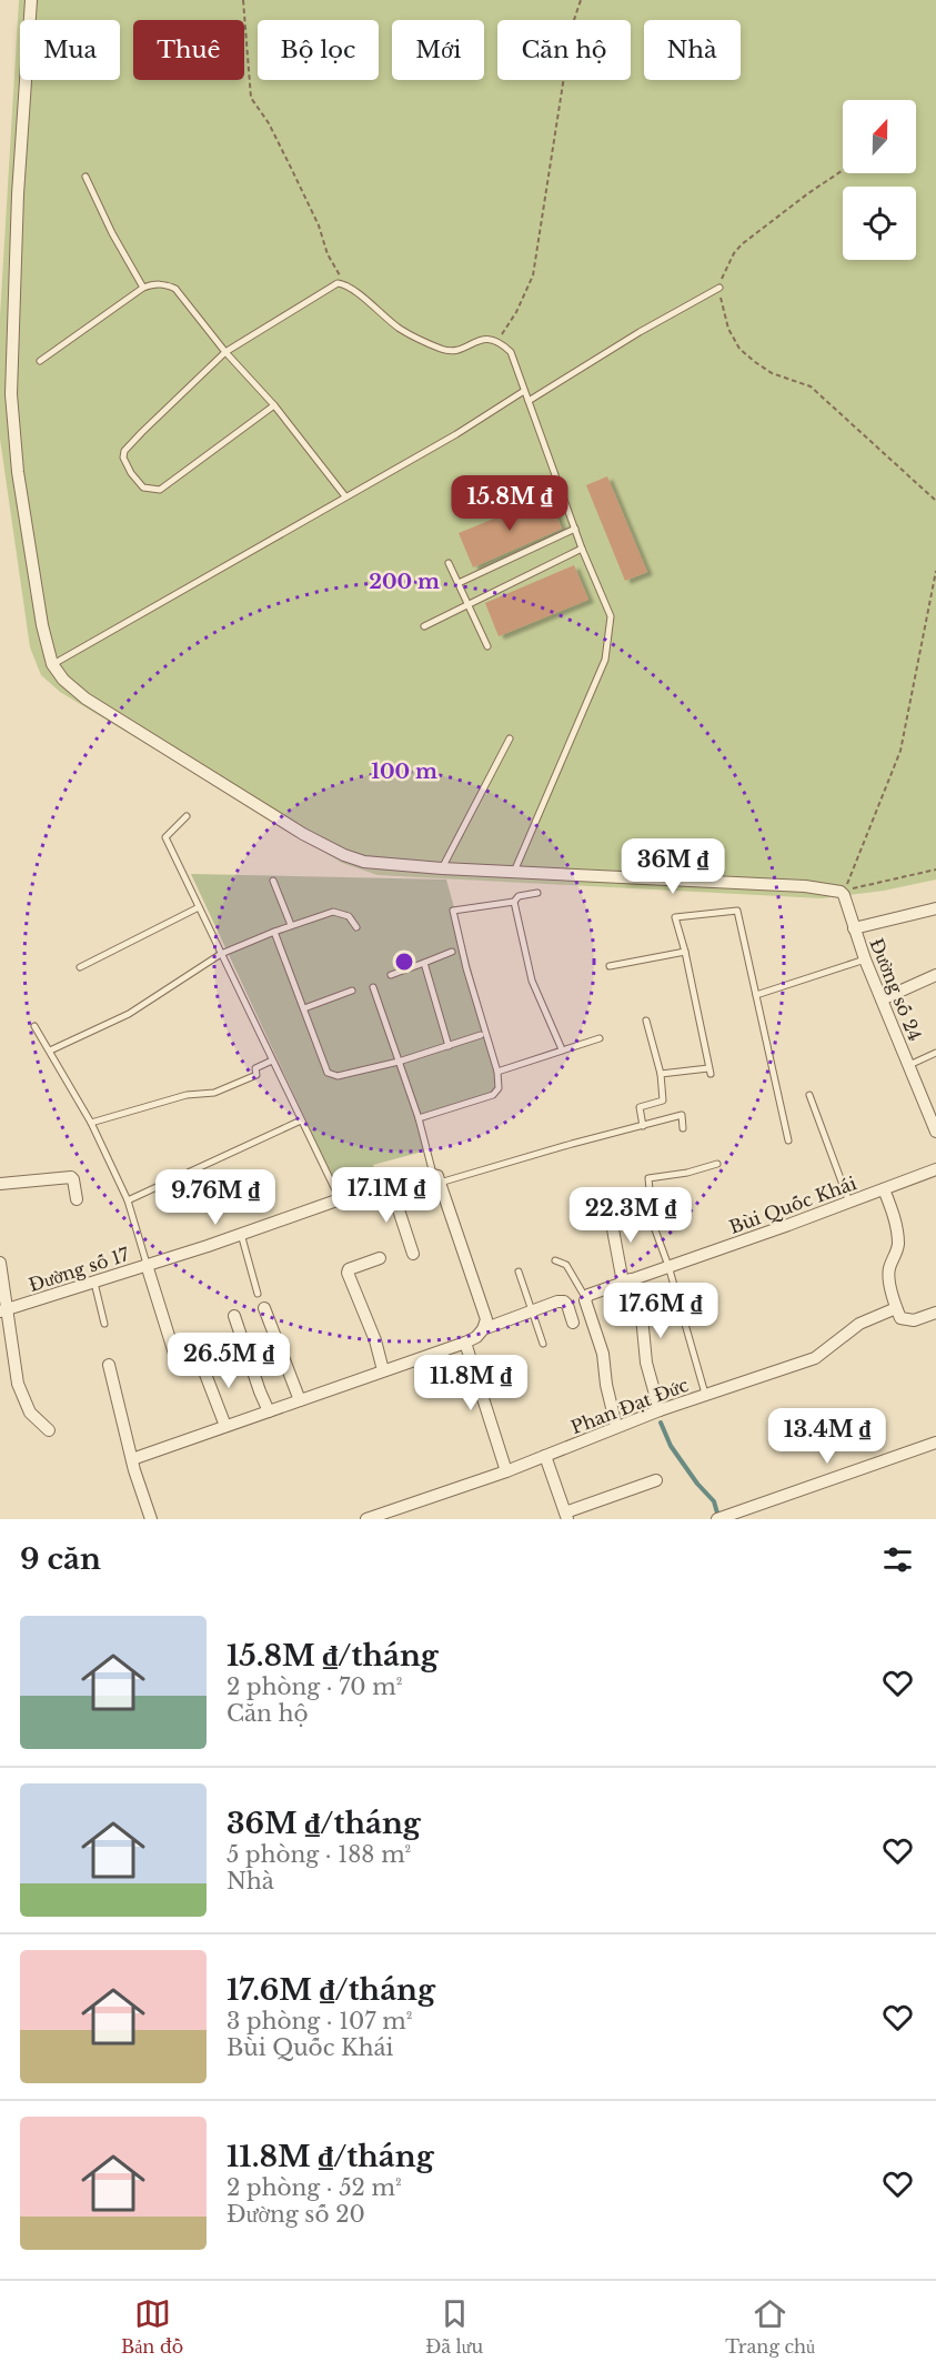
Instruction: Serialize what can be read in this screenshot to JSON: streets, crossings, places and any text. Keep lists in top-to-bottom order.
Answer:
{
  "streets": {
    "street": [
      "Đường số 24",
      "Bùi Quốc Khái",
      "Đường số 17",
      "Phan Đạt Đức"
    ]
  },
  "north": "top",
  "page": {
    "chip": [
      "Mua",
      "Thuê",
      "Bộ lọc",
      "Mới",
      "Căn hộ",
      "Nhà"
    ],
    "price": [
      "15.8M ₫",
      "36M ₫",
      "17.1M ₫",
      "9.76M ₫",
      "22.3M ₫",
      "17.6M ₫",
      "26.5M ₫",
      "11.8M ₫",
      "13.4M ₫"
    ],
    "heading": "9 căn",
    "list": [
      {
        "name": "15.8M ₫/tháng",
        "note": "2 phòng · 70 m² · Căn hộ"
      },
      {
        "name": "36M ₫/tháng",
        "note": "5 phòng · 188 m² · Nhà"
      },
      {
        "name": "17.6M ₫/tháng",
        "note": "3 phòng · 107 m² · Bùi Quốc Khái"
      },
      {
        "name": "11.8M ₫/tháng",
        "note": "2 phòng · 52 m² · Đường số 20"
      }
    ],
    "tabs": ["Bản đồ", "Đã lưu", "Trang chủ"]
  },
  "rings": ["200 m", "100 m"]
}
